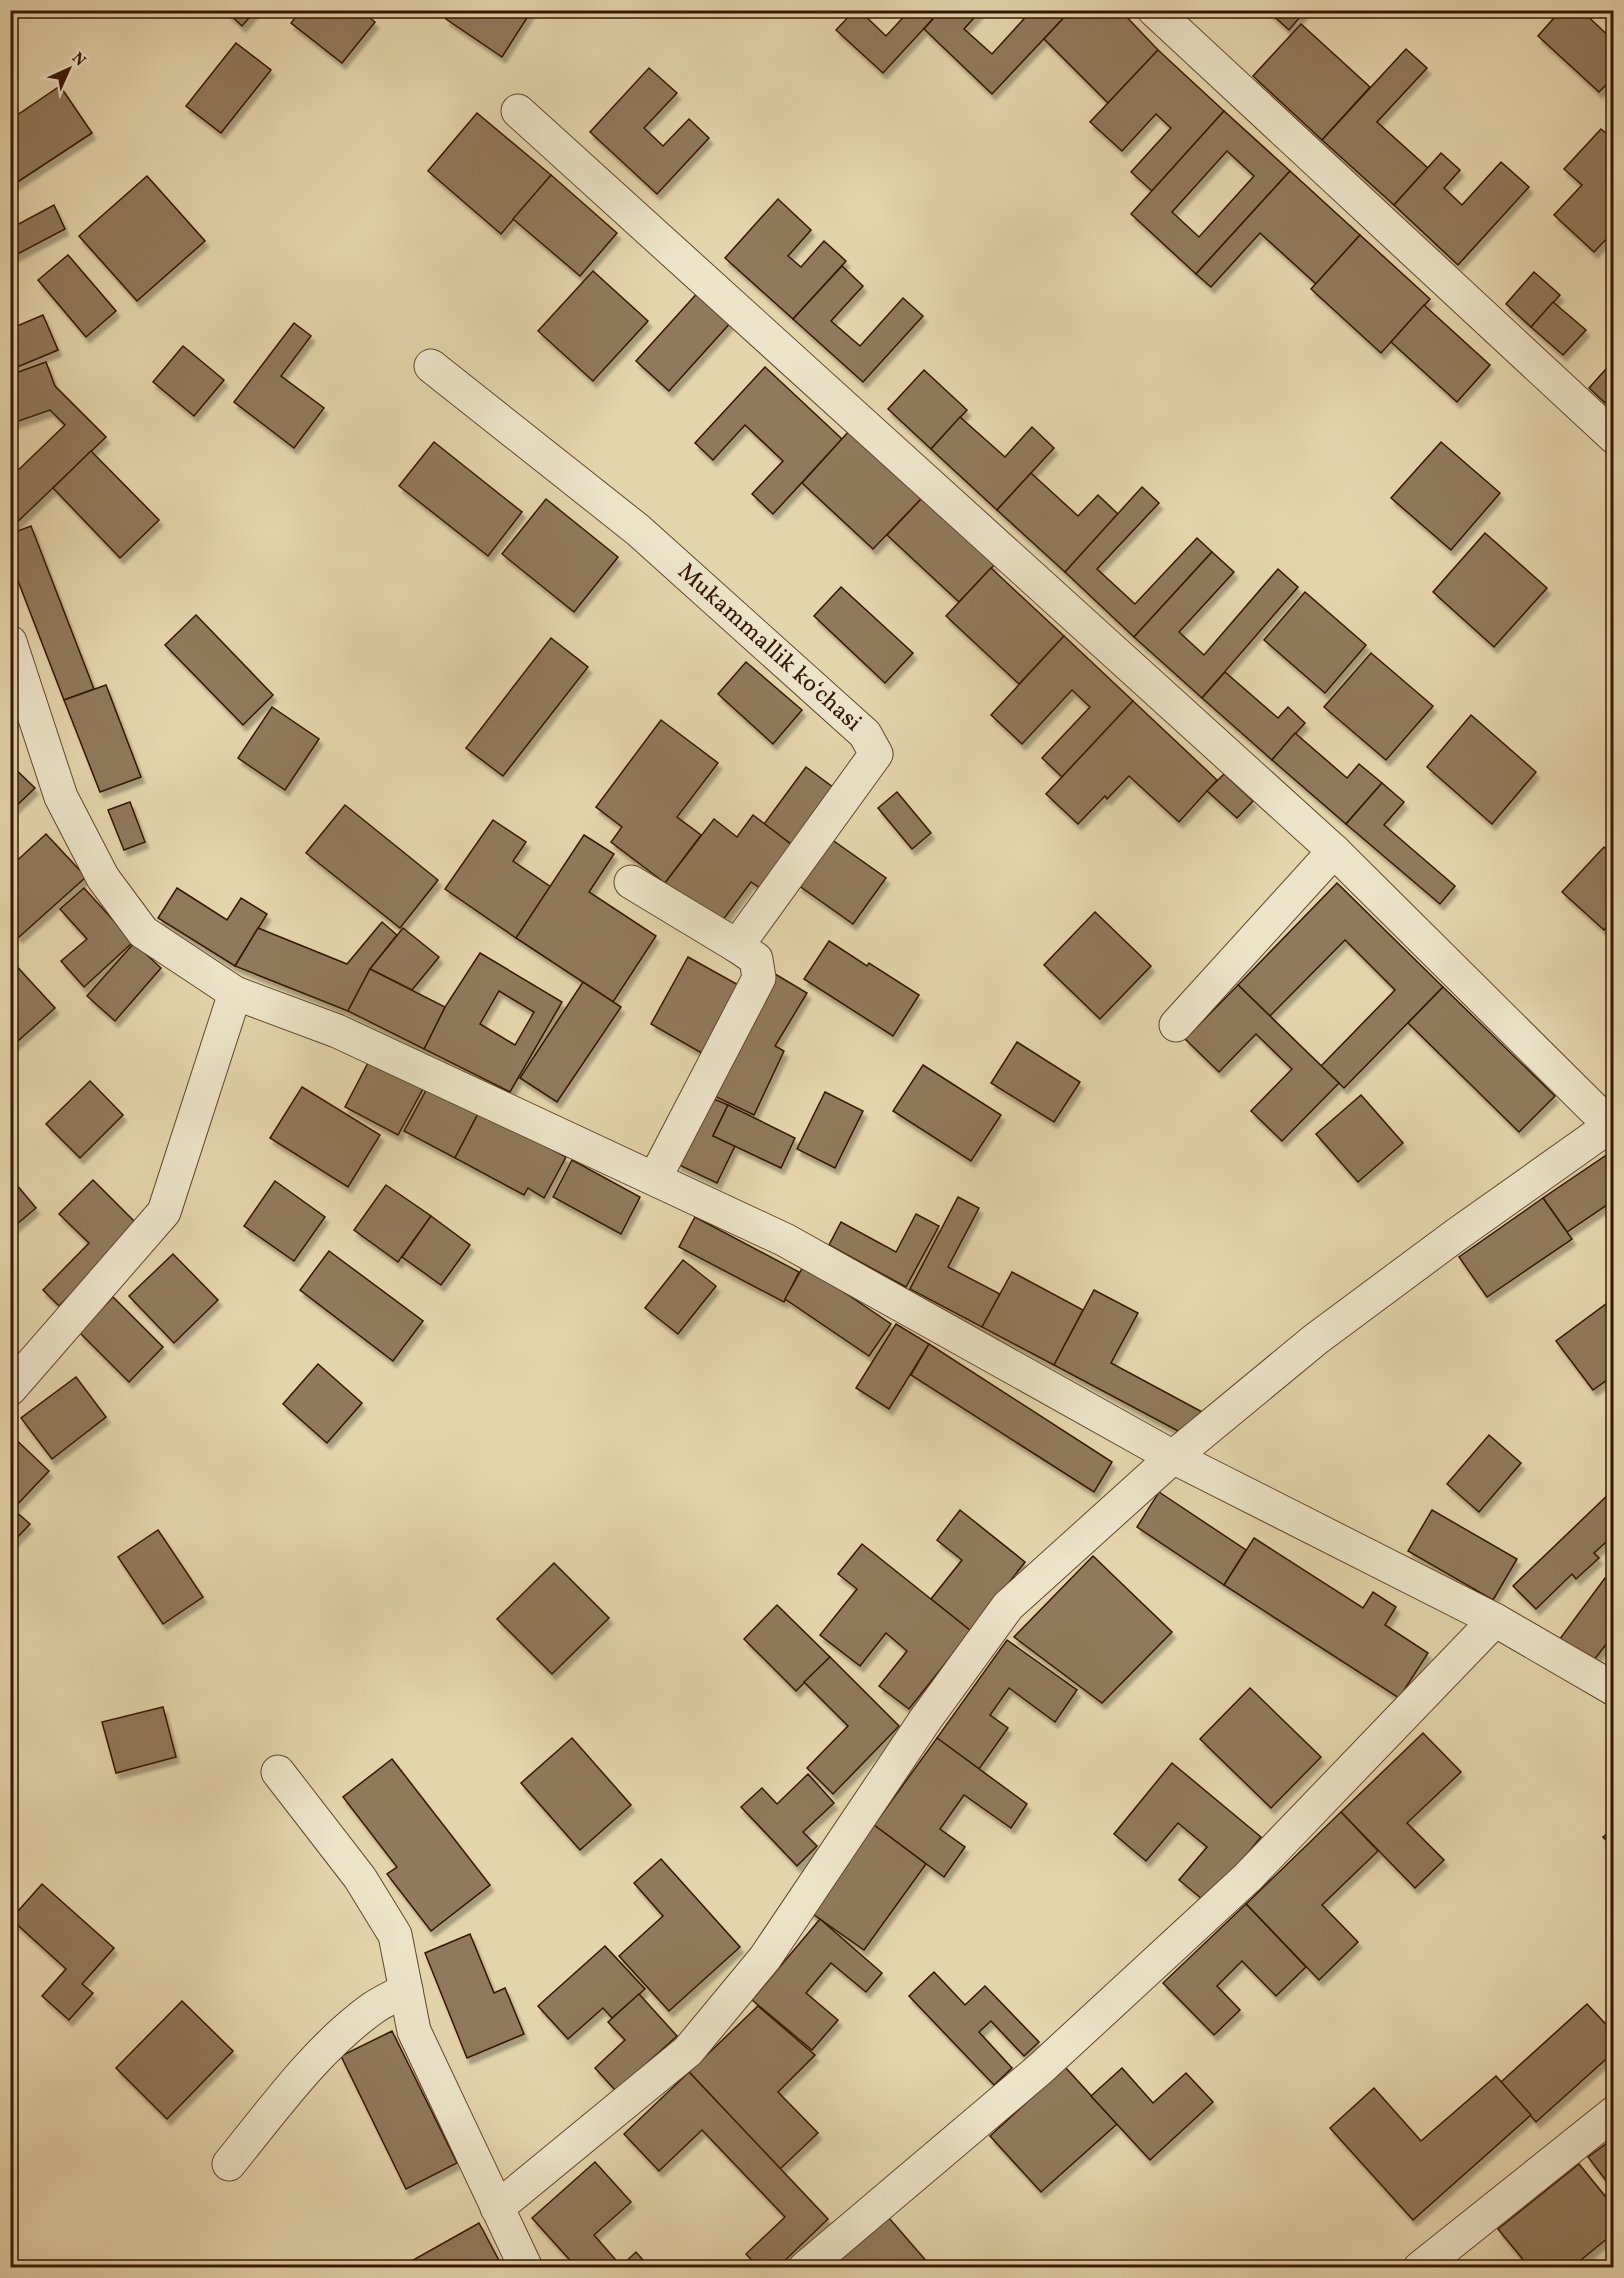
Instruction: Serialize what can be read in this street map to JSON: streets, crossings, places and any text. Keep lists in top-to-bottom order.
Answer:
{
  "streets": {
    "street": ["Mukammallik koʻchasi"]
  },
  "north": "top right"
}
